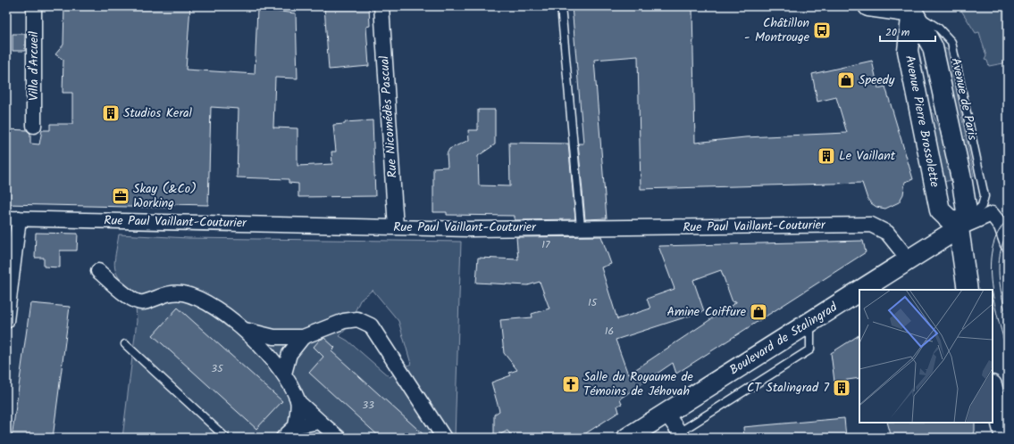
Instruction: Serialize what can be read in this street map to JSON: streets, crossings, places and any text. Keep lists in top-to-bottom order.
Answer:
{
  "streets": {
    "main road": ["Avenue de Paris", "Avenue Pierre Brossolette", "Boulevard de Stalingrad"],
    "street": ["Villa d'Arcueil", "Rue Nicomédès Pascual", "Rue Paul Vaillant-Couturier"]
  },
  "crossings": [
    ["Avenue de Paris", "Avenue Pierre Brossolette"],
    ["Avenue de Paris", "Boulevard de Stalingrad"],
    ["Rue Nicomédès Pascual", "Rue Paul Vaillant-Couturier"],
    ["Avenue Pierre Brossolette", "Boulevard de Stalingrad"],
    ["Rue Paul Vaillant-Couturier", "Boulevard de Stalingrad"]
  ],
  "places": {
    "bus stop": ["Châtillon - Montrouge"],
    "shop": ["Speedy", "Amine Coiffure"],
    "building": ["Studios Keral", "Le Vaillant", "CT Stalingrad 7"],
    "office": ["Skay (&Co) Working"],
    "church": ["Salle du Royaume de Témoins de Jéhovah"]
  },
  "house_numbers": [
    "17",
    "15",
    "16",
    "35",
    "33"
  ],
  "scale_bar": "20 m"
}
